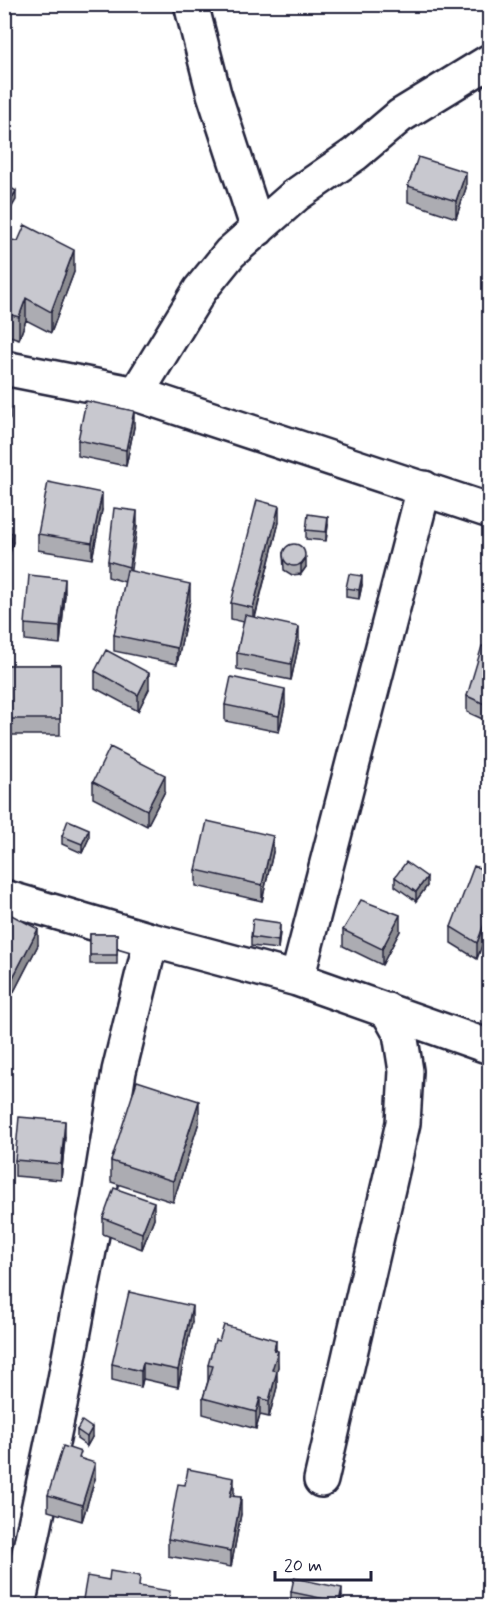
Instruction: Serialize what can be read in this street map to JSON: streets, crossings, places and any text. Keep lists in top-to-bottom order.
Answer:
{
  "scale_bar": "20 m"
}
